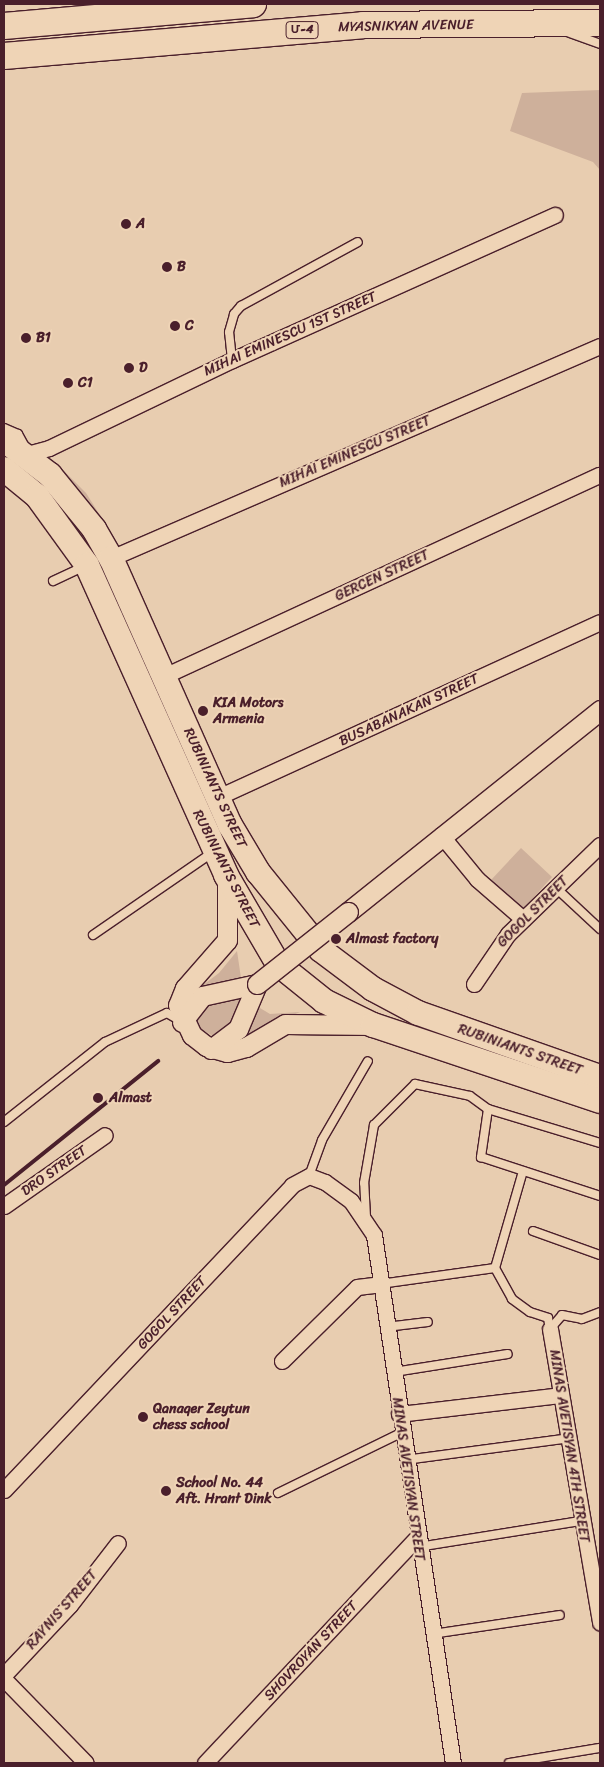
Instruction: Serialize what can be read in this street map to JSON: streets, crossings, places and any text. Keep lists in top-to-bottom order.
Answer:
{
  "streets": {
    "highway": ["MYASNIKYAN AVENUE", "Մ-4"],
    "main road": ["RUBINIANTS STREET"],
    "street": [
      "MIHAI EMINESCU 1ST STREET",
      "MIHAI EMINESCU STREET",
      "GERCEN STREET",
      "BUSABANAKAN STREET",
      "GOGOL STREET",
      "DRO STREET",
      "MINAS AVETISYAN 4TH STREET",
      "MINAS AVETISYAN STREET",
      "RAYNIS STREET",
      "SHOVROYAN STREET"
    ]
  },
  "crossings": [
    ["MIHAI EMINESCU 1ST STREET", "RUBINIANTS STREET"],
    ["MIHAI EMINESCU STREET", "RUBINIANTS STREET"],
    ["GERCEN STREET", "RUBINIANTS STREET"],
    ["BUSABANAKAN STREET", "RUBINIANTS STREET"],
    ["GOGOL STREET", "MINAS AVETISYAN STREET"],
    ["MINAS AVETISYAN STREET", "SHOVROYAN STREET"]
  ],
  "places": [
    "A",
    "B",
    "C",
    "B1",
    "D",
    "C1",
    "KIA Motors Armenia",
    "Almast factory",
    "Almast",
    "Qanaqer Zeytun chess school",
    "School No. 44 Aft. Hrant Dink"
  ]
}
